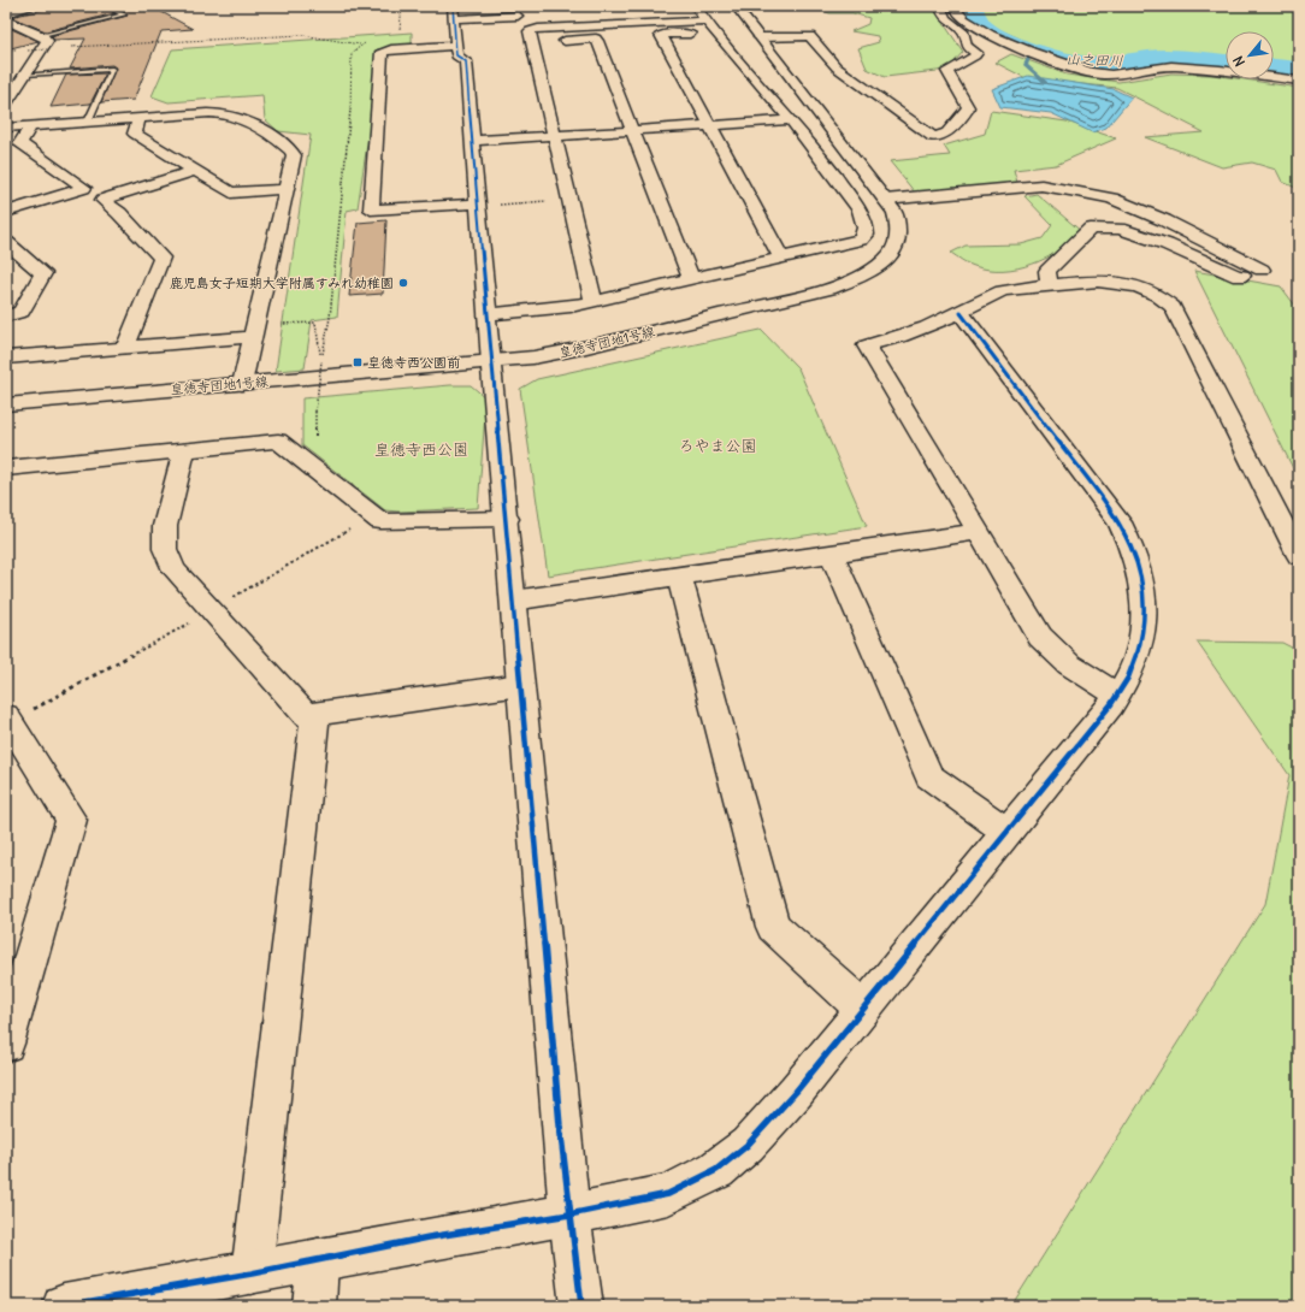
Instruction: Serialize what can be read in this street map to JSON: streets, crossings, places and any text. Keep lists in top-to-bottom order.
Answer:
{
  "streets": {
    "street": ["皇徳寺団地1号線"]
  },
  "water": ["山之田川"],
  "parks": ["ろやま公園", "皇徳寺西公園"],
  "places": {
    "other": ["鹿児島女子短期大学附属すみれ幼稚園"],
    "transit": ["皇徳寺西公園前"]
  },
  "north": "bottom left"
}
